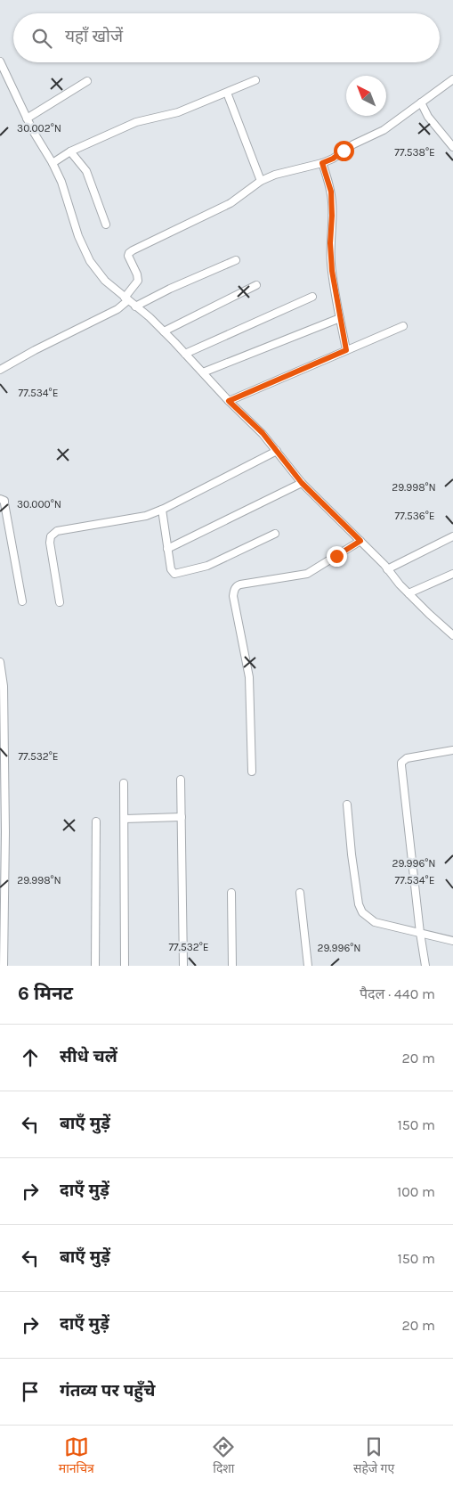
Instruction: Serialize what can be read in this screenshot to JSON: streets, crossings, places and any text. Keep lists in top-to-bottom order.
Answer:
{
  "north": "top left",
  "page": {
    "search": "यहाँ खोजें",
    "heading": ["6 मिनट", "पैदल · 440 m"],
    "list": [
      ["सीधे चलें", "20 m"],
      ["बाएँ मुड़ें", "150 m"],
      ["दाएँ मुड़ें", "100 m"],
      ["बाएँ मुड़ें", "150 m"],
      ["दाएँ मुड़ें", "20 m"],
      "गंतव्य पर पहुँचे"
    ],
    "nav": ["मानचित्र", "दिशा", "सहेजे गए"]
  },
  "coordinates": [
    "30.002°N",
    "77.538°E",
    "77.534°E",
    "29.998°N",
    "30.000°N",
    "77.536°E",
    "77.532°E",
    "29.996°N"
  ]
}
